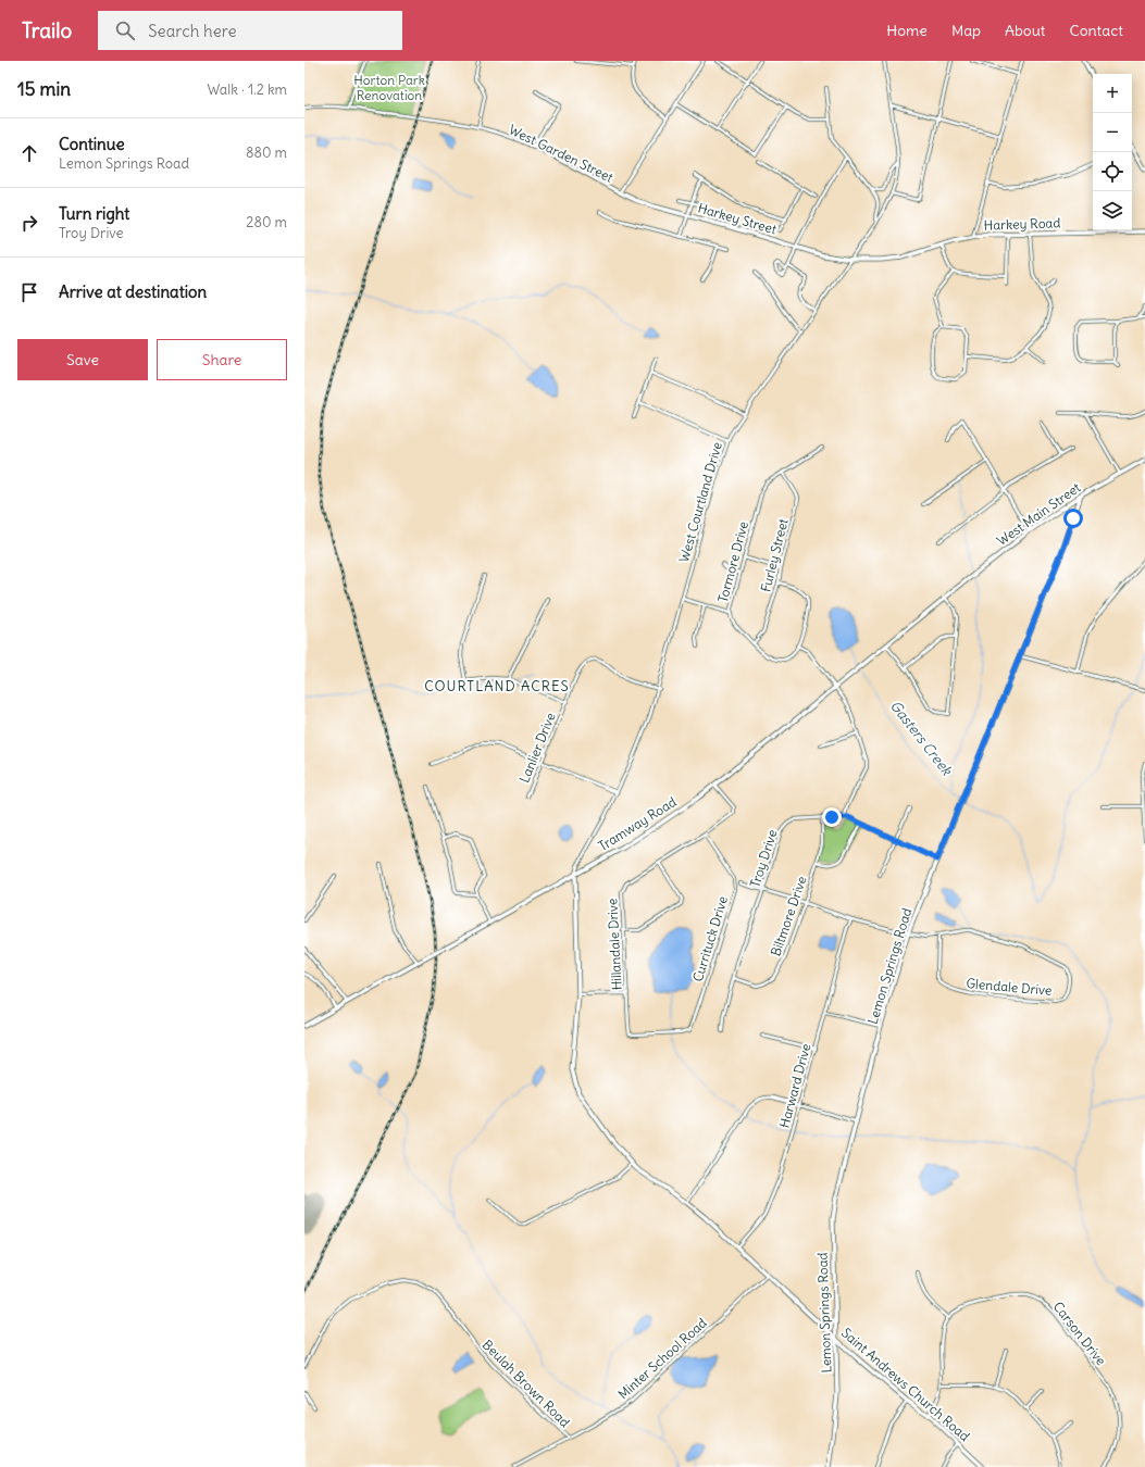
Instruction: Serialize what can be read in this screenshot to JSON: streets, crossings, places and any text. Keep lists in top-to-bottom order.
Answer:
{
  "streets": {
    "street": [
      "West Garden Street",
      "Harkey Street",
      "Harkey Road",
      "West Courtland Drive",
      "West Main Street",
      "Furley Street",
      "Tormore Drive",
      "Lanlier Drive",
      "Tramway Road",
      "Troy Drive",
      "Biltmore Drive",
      "Currituck Drive",
      "Hillandale Drive",
      "Lemon Springs Road",
      "Glendale Drive",
      "Harward Drive",
      "Carson Drive",
      "Minter School Road",
      "Beulah Brown Road",
      "Saint Andrews Church Road"
    ]
  },
  "crossings": [
    ["West Garden Street", "Harkey Street"],
    ["Harkey Street", "Harkey Road"],
    ["Harkey Street", "West Courtland Drive"],
    ["Harkey Road", "West Courtland Drive"],
    ["West Courtland Drive", "Lanlier Drive"],
    ["West Courtland Drive", "Tramway Road"],
    ["West Courtland Drive", "Saint Andrews Church Road"],
    ["West Main Street", "Tramway Road"],
    ["West Main Street", "Lemon Springs Road"],
    ["Furley Street", "Tormore Drive"],
    ["Tramway Road", "Hillandale Drive"],
    ["Tramway Road", "Saint Andrews Church Road"],
    ["Troy Drive", "Biltmore Drive"],
    ["Troy Drive", "Lemon Springs Road"],
    ["Troy Drive", "Glendale Drive"],
    ["Biltmore Drive", "Glendale Drive"],
    ["Currituck Drive", "Hillandale Drive"],
    ["Lemon Springs Road", "Glendale Drive"],
    ["Lemon Springs Road", "Saint Andrews Church Road"],
    ["Glendale Drive", "Harward Drive"],
    ["Harward Drive", "Saint Andrews Church Road"],
    ["Minter School Road", "Beulah Brown Road"],
    ["Minter School Road", "Saint Andrews Church Road"]
  ],
  "districts": ["COURTLAND ACRES"],
  "water": ["Gasters Creek"],
  "parks": ["Horton Park Renovation"],
  "page": {
    "header": "Trailo",
    "search": "Search here",
    "nav": [
      "Home",
      "Map",
      "About",
      "Contact"
    ],
    "heading": ["15 min", "Walk · 1.2 km"],
    "map_buttons": ["+", "−"],
    "list": [
      ["Continue", "Lemon Springs Road", "880 m"],
      ["Turn right", "Troy Drive", "280 m"],
      "Arrive at destination"
    ],
    "buttons": ["Save", "Share"]
  }
}
